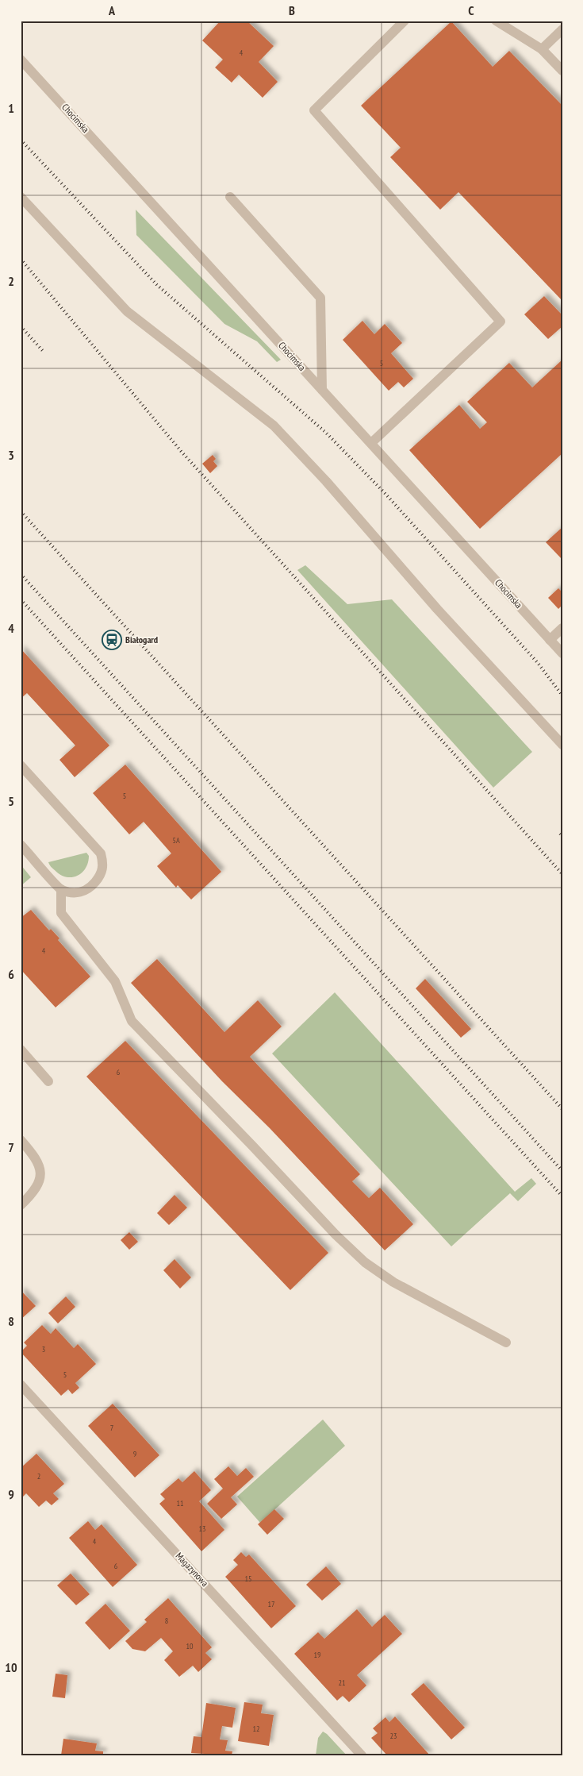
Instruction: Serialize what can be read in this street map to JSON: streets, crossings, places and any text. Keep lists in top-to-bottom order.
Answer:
{
  "streets": {
    "street": ["Chocimska", "Magazynowa"]
  },
  "places": {
    "station": ["Białogard"]
  },
  "house_numbers": [
    "4",
    "5",
    "5",
    "5A",
    "4",
    "6",
    "3",
    "5",
    "7",
    "9",
    "2",
    "11",
    "13",
    "4",
    "6",
    "15",
    "17",
    "8",
    "10",
    "19",
    "21",
    "12",
    "23"
  ],
  "grid": {
    "columns": ["A", "B", "C"],
    "rows": [
      "1",
      "2",
      "3",
      "4",
      "5",
      "6",
      "7",
      "8",
      "9",
      "10"
    ]
  }
}
